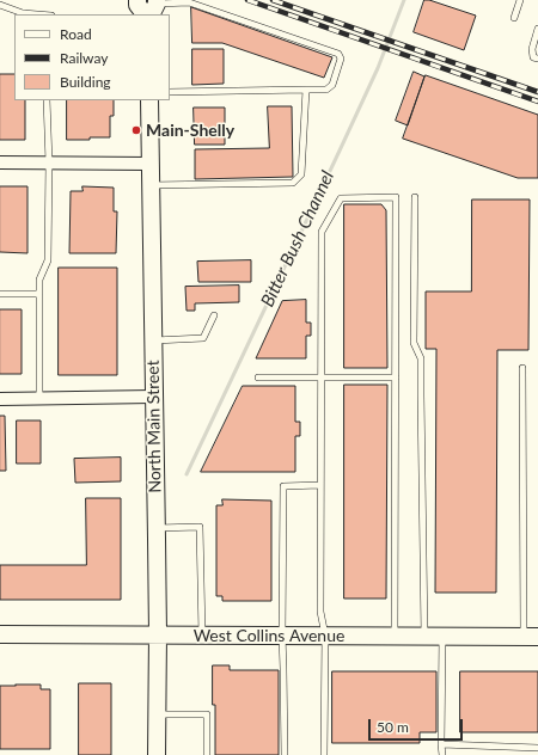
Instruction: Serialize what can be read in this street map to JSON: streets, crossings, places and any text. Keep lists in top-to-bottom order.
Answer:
{
  "streets": {
    "main road": ["North Main Street", "West Collins Avenue"]
  },
  "crossings": [
    ["North Main Street", "West Collins Avenue"]
  ],
  "water": ["Bitter Bush Channel"],
  "places": ["Main-Shelly"],
  "legend": ["Road", "Railway", "Building"],
  "scale_bar": "50 m"
}
